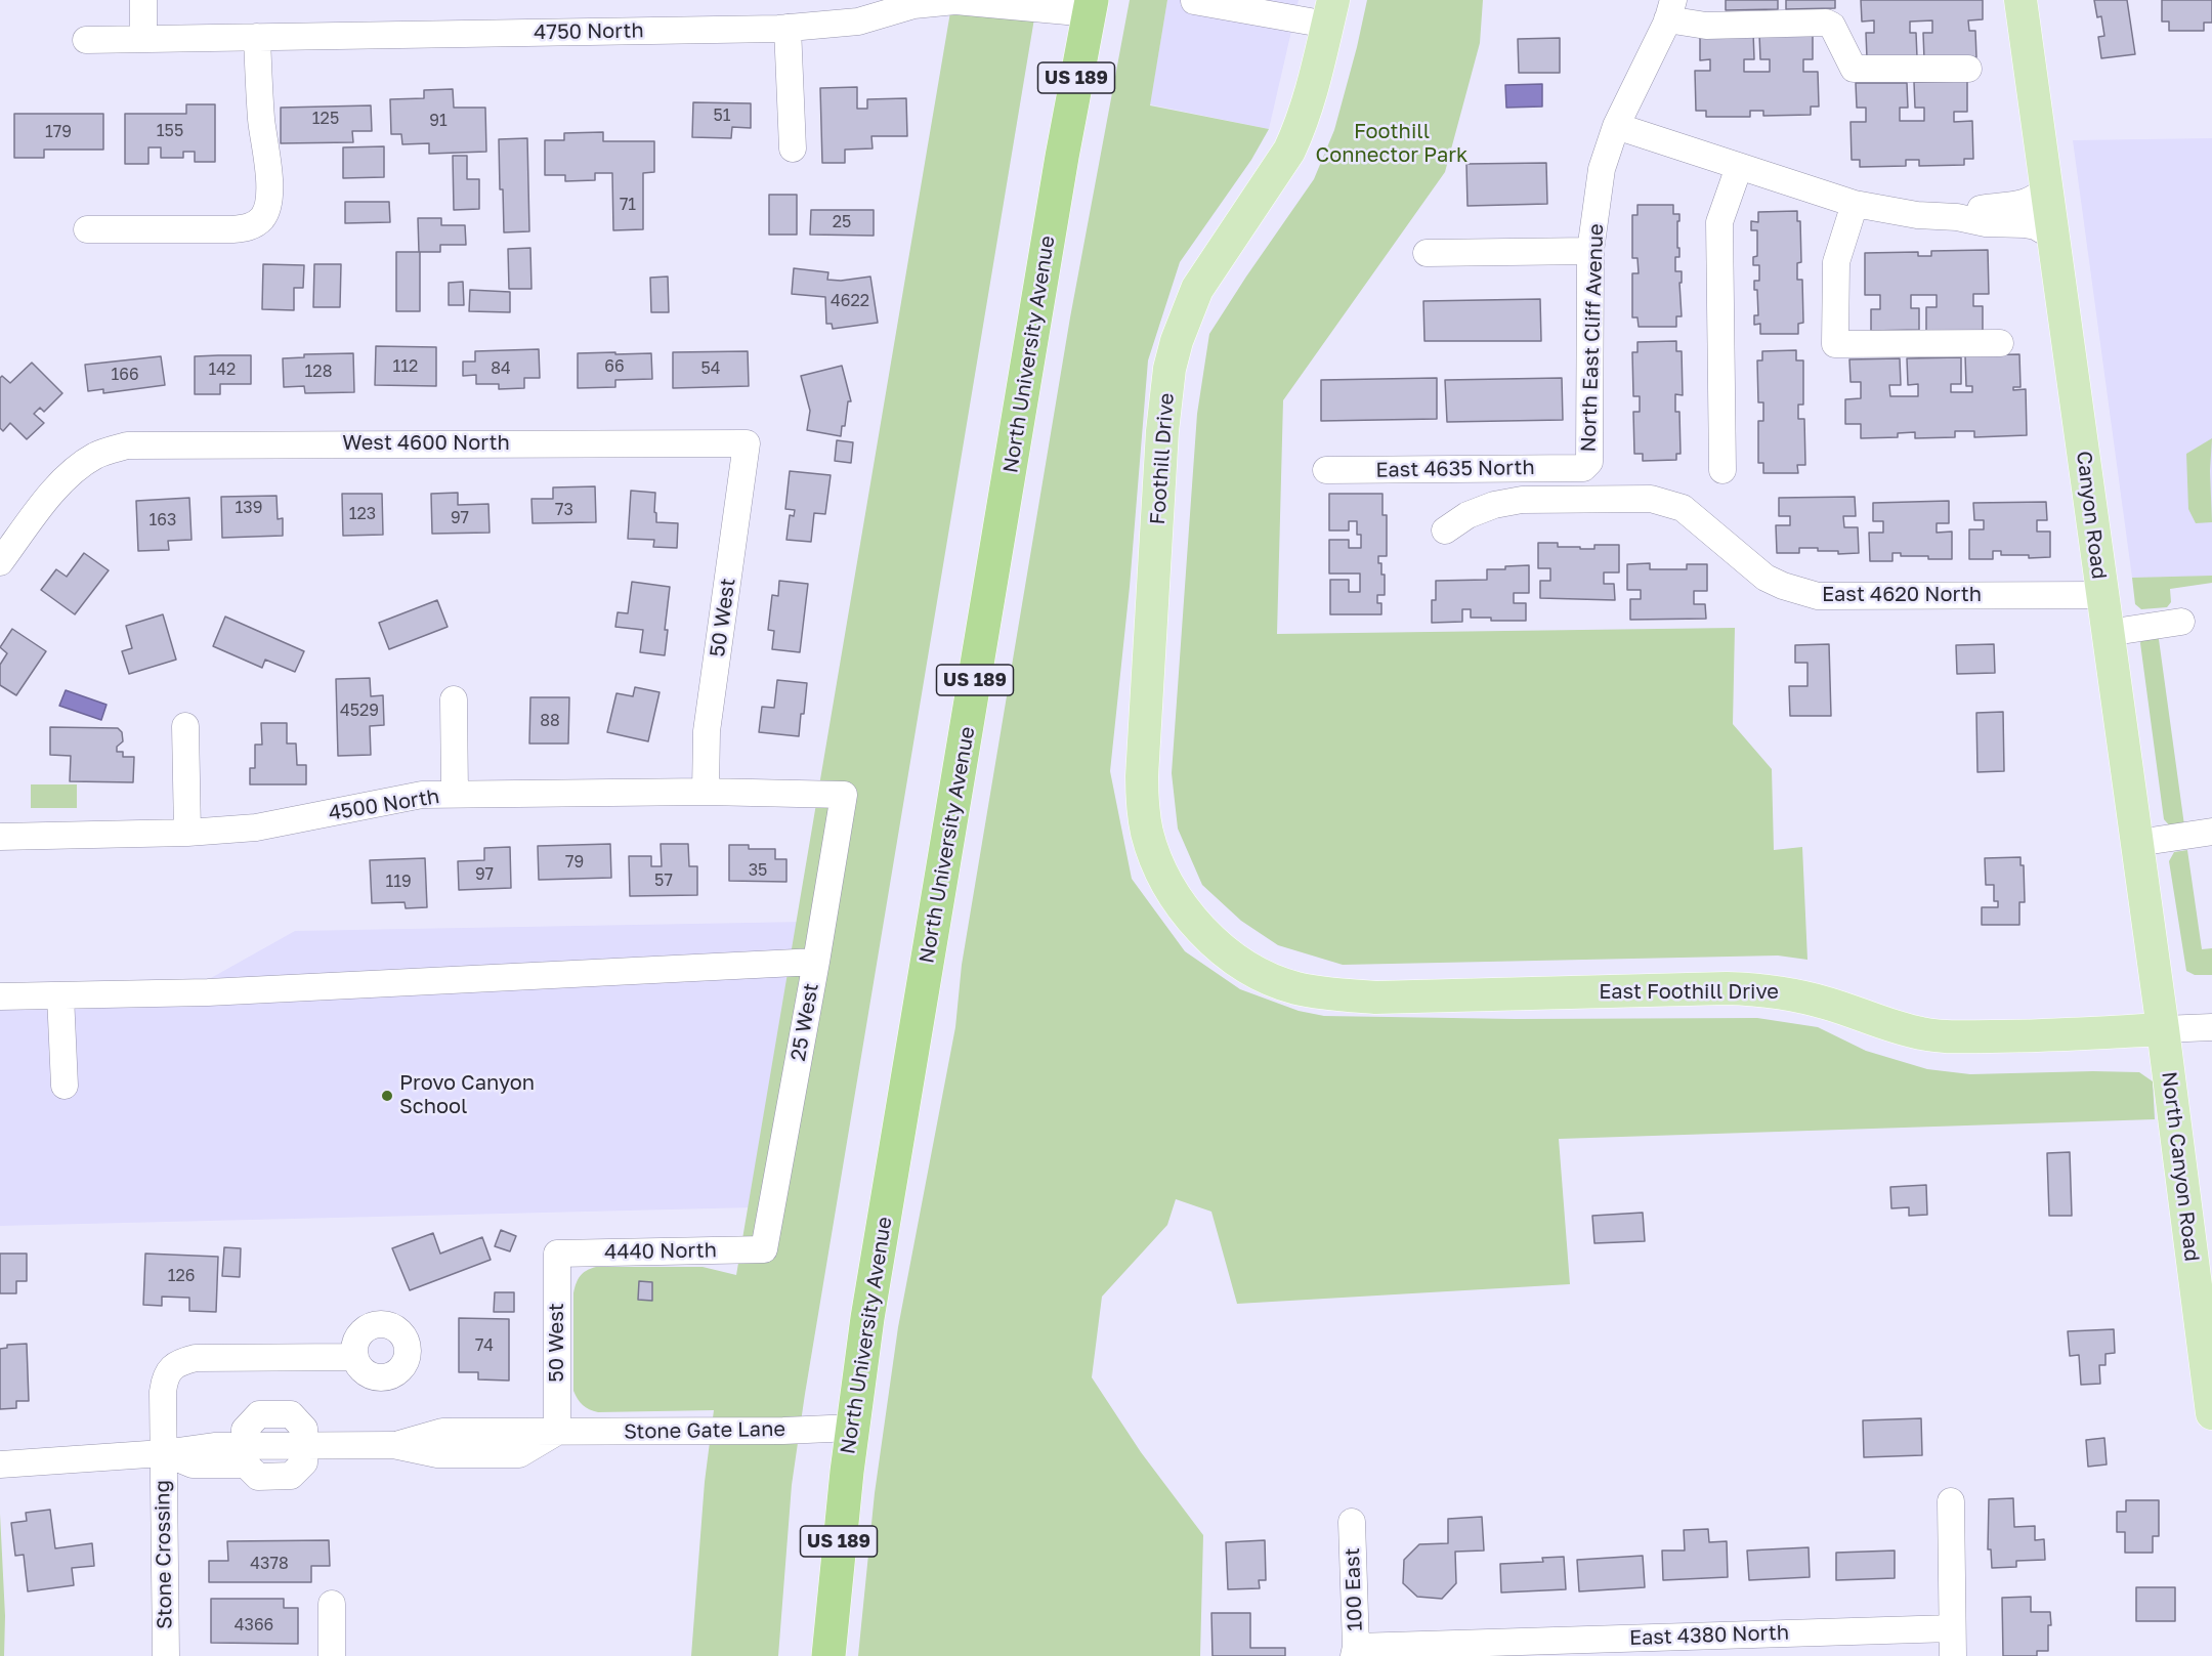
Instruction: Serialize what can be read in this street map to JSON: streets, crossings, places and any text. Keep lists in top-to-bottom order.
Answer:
{
  "streets": {
    "highway": ["US 189", "North University Avenue"],
    "main road": [
      "Foothill Drive",
      "Canyon Road",
      "East Foothill Drive",
      "North Canyon Road"
    ],
    "street": [
      "4750 North",
      "North East Cliff Avenue",
      "West 4600 North",
      "East 4635 North",
      "East 4620 North",
      "50 West",
      "4500 North",
      "25 West",
      "4440 North",
      "Stone Gate Lane",
      "Stone Crossing",
      "100 East",
      "East 4380 North"
    ]
  },
  "crossings": [
    ["4750 North", "North University Avenue"],
    ["North East Cliff Avenue", "East 4635 North"],
    ["North University Avenue", "Stone Gate Lane"],
    ["West 4600 North", "50 West"],
    ["Foothill Drive", "East Foothill Drive"],
    ["Canyon Road", "East 4620 North"],
    ["Canyon Road", "East Foothill Drive"],
    ["Canyon Road", "North Canyon Road"],
    ["50 West", "4500 North"],
    ["50 West", "4440 North"],
    ["50 West", "Stone Gate Lane"],
    ["4500 North", "25 West"],
    ["East Foothill Drive", "North Canyon Road"],
    ["25 West", "4440 North"],
    ["100 East", "East 4380 North"]
  ],
  "parks": ["Foothill Connector Park"],
  "places": ["Provo Canyon School"],
  "house_numbers": [
    "51",
    "125",
    "91",
    "155",
    "179",
    "71",
    "25",
    "4622",
    "112",
    "66",
    "84",
    "54",
    "142",
    "128",
    "166",
    "139",
    "73",
    "123",
    "97",
    "163",
    "4529",
    "88",
    "79",
    "35",
    "97",
    "57",
    "119",
    "126",
    "74",
    "4378",
    "4366"
  ]
}
